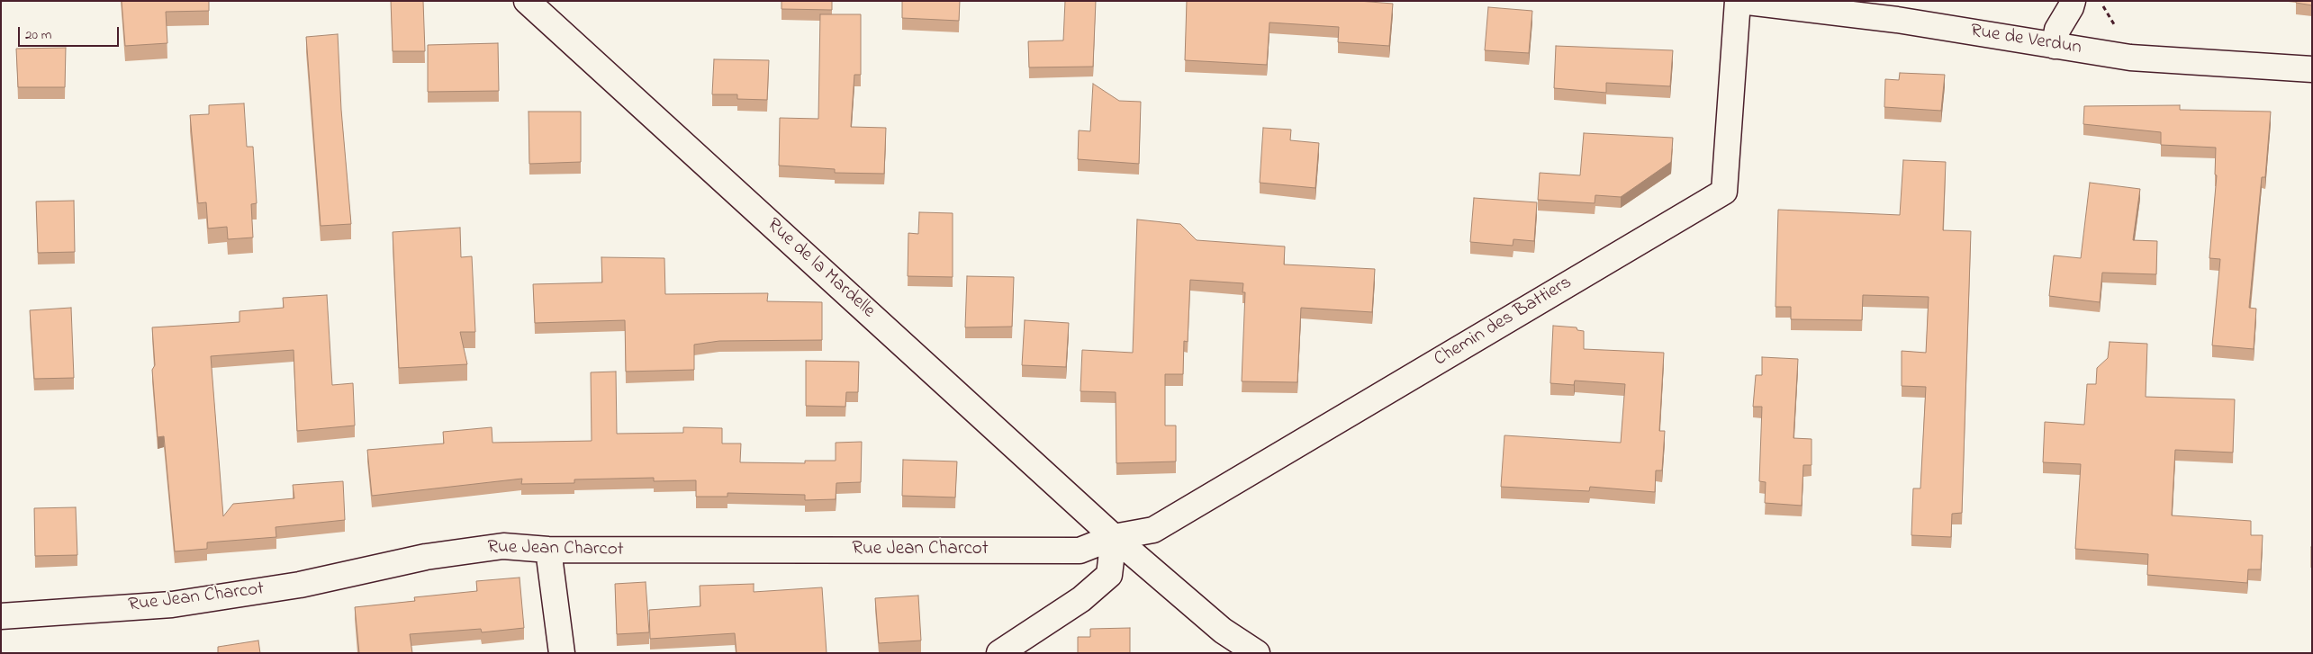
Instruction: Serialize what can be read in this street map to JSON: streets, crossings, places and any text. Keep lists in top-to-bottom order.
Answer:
{
  "streets": {
    "street": [
      "Rue de Verdun",
      "Rue de la Mardelle",
      "Chemin des Battiers",
      "Rue Jean Charcot"
    ]
  },
  "crossings": [
    ["Rue de Verdun", "Chemin des Battiers"],
    ["Rue de la Mardelle", "Chemin des Battiers"],
    ["Rue de la Mardelle", "Rue Jean Charcot"],
    ["Chemin des Battiers", "Rue Jean Charcot"]
  ],
  "scale_bar": "20 m"
}
